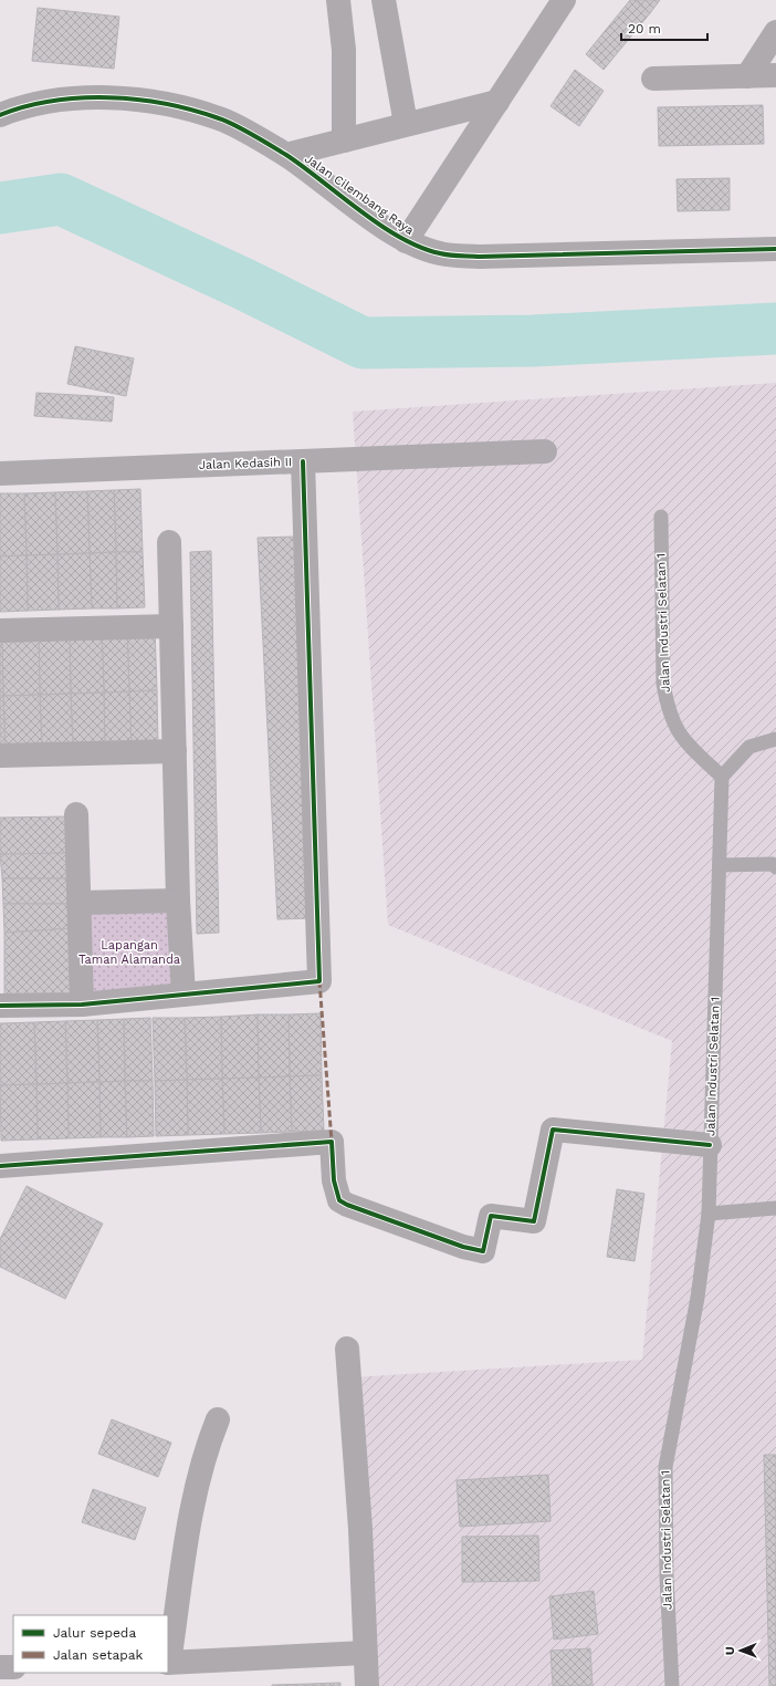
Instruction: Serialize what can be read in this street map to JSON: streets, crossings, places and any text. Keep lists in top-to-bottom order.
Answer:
{
  "streets": {
    "street": ["Jalan Cilembang Raya", "Jalan Kedasih II"],
    "lane": ["Jalan Industri Selatan 1"]
  },
  "parks": ["Lapangan Taman Alamanda"],
  "legend": ["Jalur sepeda", "Jalan setapak"],
  "scale_bar": "20 m",
  "north": "left"
}
